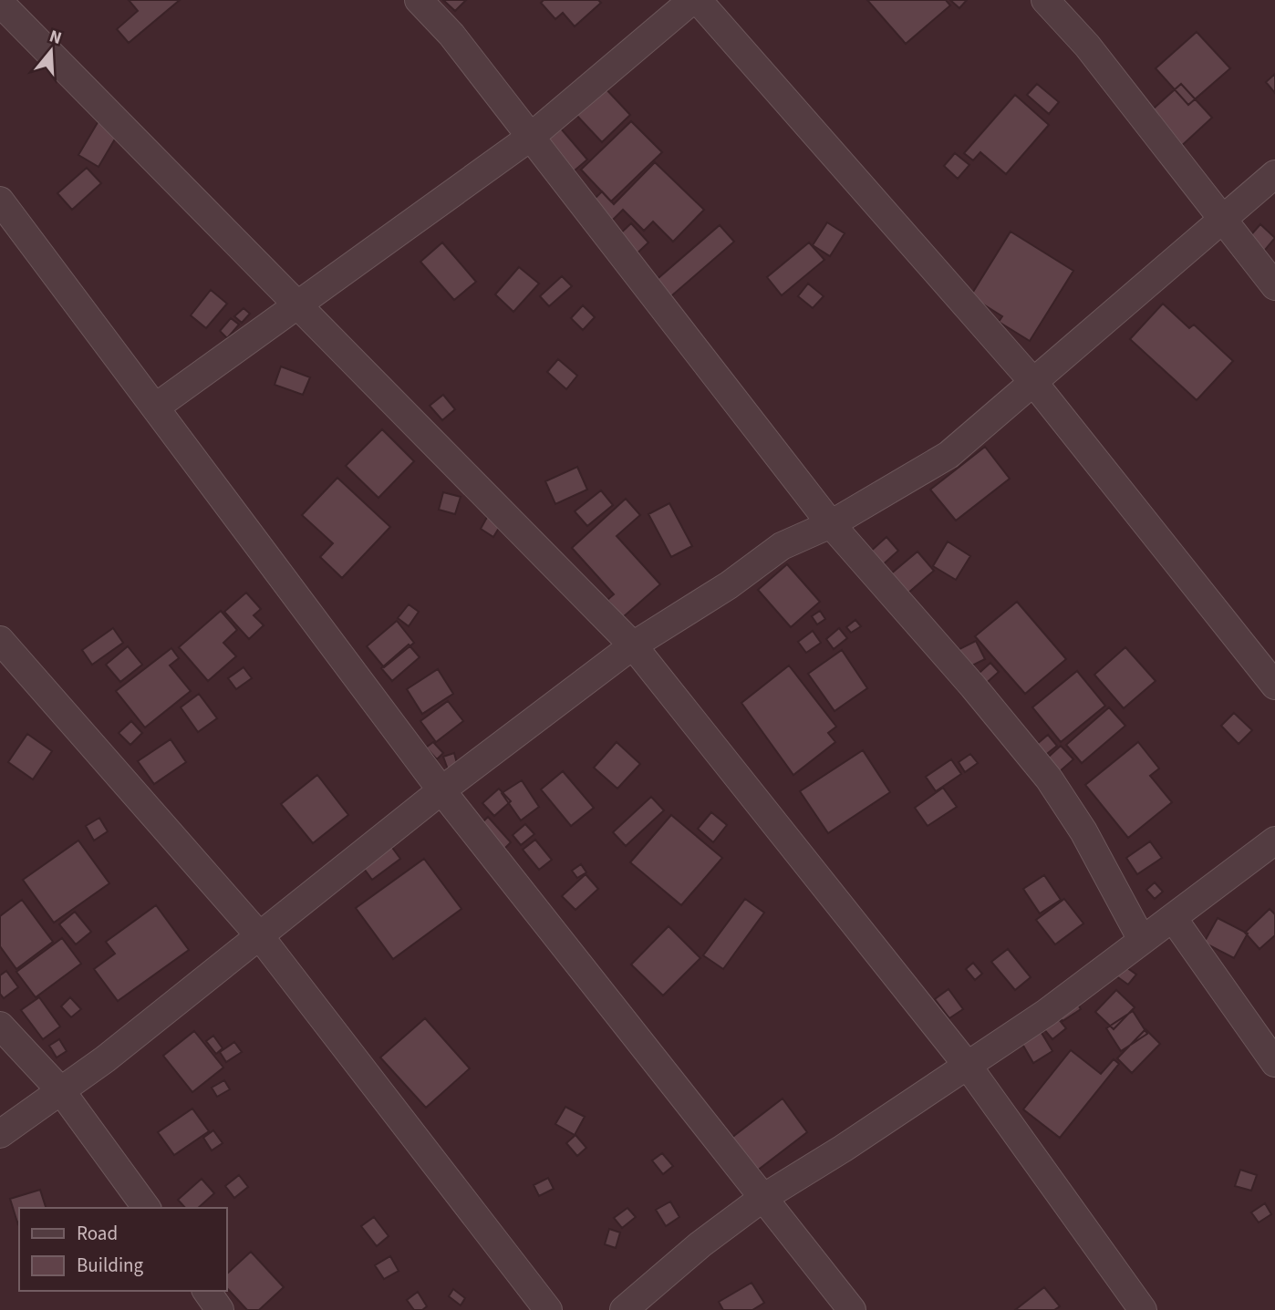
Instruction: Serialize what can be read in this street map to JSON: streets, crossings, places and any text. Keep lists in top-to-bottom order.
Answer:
{
  "legend": ["Road", "Building"],
  "north": "top"
}
